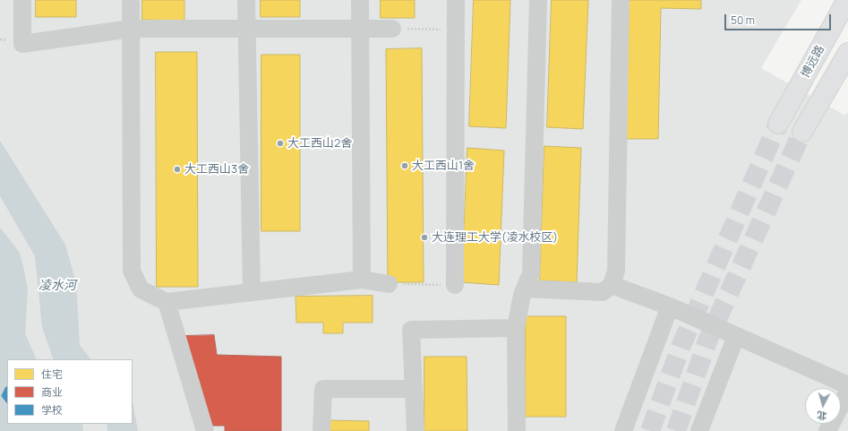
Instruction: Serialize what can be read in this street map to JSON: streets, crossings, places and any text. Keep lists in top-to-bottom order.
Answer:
{
  "streets": {
    "main road": ["博远路"]
  },
  "water": ["凌水河"],
  "places": [
    "大工西山2舍",
    "大工西山1舍",
    "大工西山3舍",
    "大连理工大学(凌水校区)"
  ],
  "legend": ["住宅", "商业", "学校"],
  "scale_bar": "50 m",
  "north": "bottom"
}
